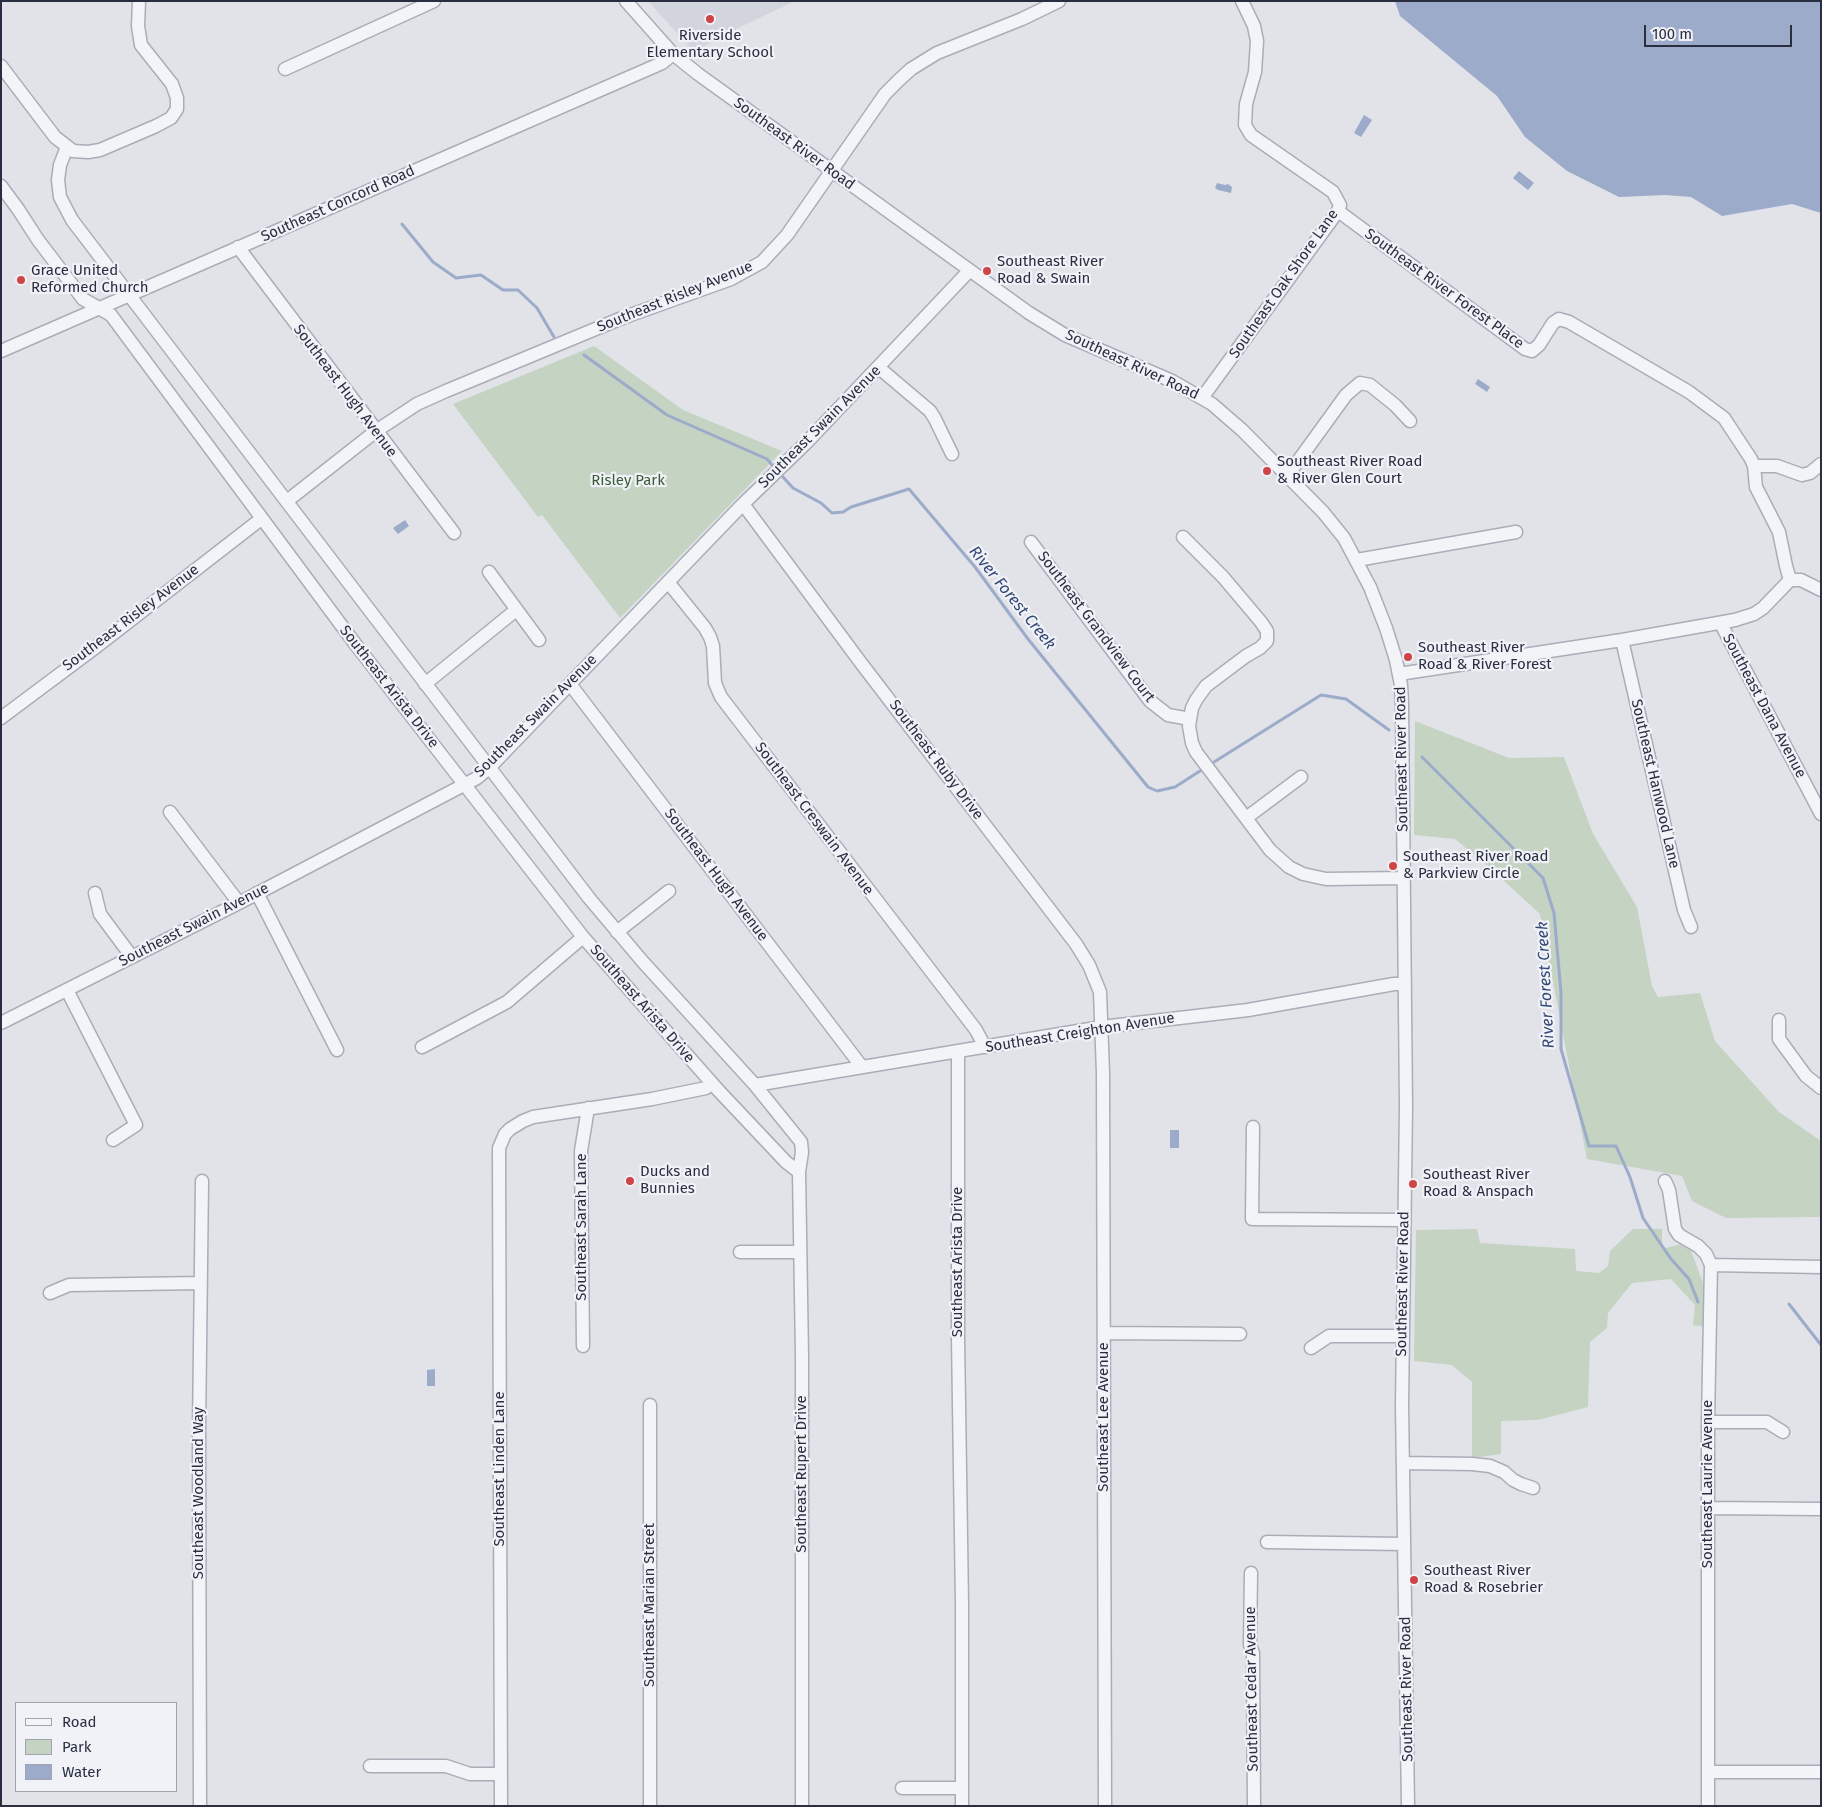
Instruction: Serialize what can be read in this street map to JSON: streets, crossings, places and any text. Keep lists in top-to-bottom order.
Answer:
{
  "streets": {
    "street": [
      "Southeast River Road",
      "Southeast Concord Road",
      "Southeast Oak Shore Lane",
      "Southeast River Forest Place",
      "Southeast Risley Avenue",
      "Southeast Hugh Avenue",
      "Southeast Swain Avenue",
      "Southeast Grandview Court",
      "Southeast Arista Drive",
      "Southeast Dana Avenue",
      "Southeast Ruby Drive",
      "Southeast Hanwood Lane",
      "Southeast Creswain Avenue",
      "Southeast Creighton Avenue",
      "Southeast Sarah Lane",
      "Southeast Lee Avenue",
      "Southeast Linden Lane",
      "Southeast Rupert Drive",
      "Southeast Laurie Avenue",
      "Southeast Woodland Way",
      "Southeast Marian Street",
      "Southeast Cedar Avenue"
    ]
  },
  "crossings": [
    ["Southeast River Road", "Southeast Concord Road"],
    ["Southeast River Road", "Southeast Oak Shore Lane"],
    ["Southeast River Road", "Southeast Risley Avenue"],
    ["Southeast River Road", "Southeast Swain Avenue"],
    ["Southeast River Road", "Southeast Creighton Avenue"],
    ["Southeast Concord Road", "Southeast Hugh Avenue"],
    ["Southeast Concord Road", "Southeast Arista Drive"],
    ["Southeast Oak Shore Lane", "Southeast River Forest Place"],
    ["Southeast Risley Avenue", "Southeast Hugh Avenue"],
    ["Southeast Risley Avenue", "Southeast Arista Drive"],
    ["Southeast Hugh Avenue", "Southeast Swain Avenue"],
    ["Southeast Hugh Avenue", "Southeast Creighton Avenue"],
    ["Southeast Swain Avenue", "Southeast Arista Drive"],
    ["Southeast Swain Avenue", "Southeast Ruby Drive"],
    ["Southeast Swain Avenue", "Southeast Creswain Avenue"],
    ["Southeast Arista Drive", "Southeast Creighton Avenue"],
    ["Southeast Arista Drive", "Southeast Rupert Drive"],
    ["Southeast Ruby Drive", "Southeast Creighton Avenue"],
    ["Southeast Ruby Drive", "Southeast Lee Avenue"],
    ["Southeast Creswain Avenue", "Southeast Creighton Avenue"],
    ["Southeast Creighton Avenue", "Southeast Lee Avenue"],
    ["Southeast Sarah Lane", "Southeast Linden Lane"]
  ],
  "water": ["River Forest Creek"],
  "parks": ["Risley Park"],
  "places": [
    "Riverside Elementary School",
    "Southeast River Road & Swain",
    "Grace United Reformed Church",
    "Southeast River Road & River Glen Court",
    "Southeast River Road & River Forest",
    "Southeast River Road & Parkview Circle",
    "Ducks and Bunnies",
    "Southeast River Road & Anspach",
    "Southeast River Road & Rosebrier"
  ],
  "legend": ["Road", "Park", "Water"],
  "scale_bar": "100 m"
}
